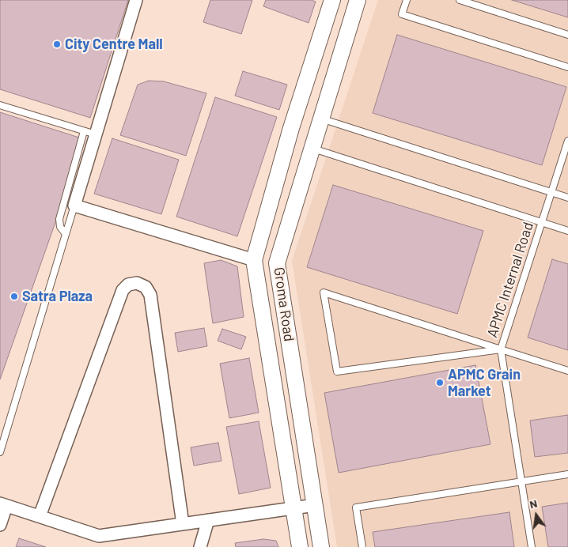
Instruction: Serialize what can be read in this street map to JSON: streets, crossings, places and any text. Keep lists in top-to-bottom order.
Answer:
{
  "streets": {
    "main road": ["Groma Road"],
    "lane": ["APMC Internal Road"]
  },
  "places": ["City Centre Mall", "Satra Plaza", "APMC Grain Market"],
  "north": "top"
}
